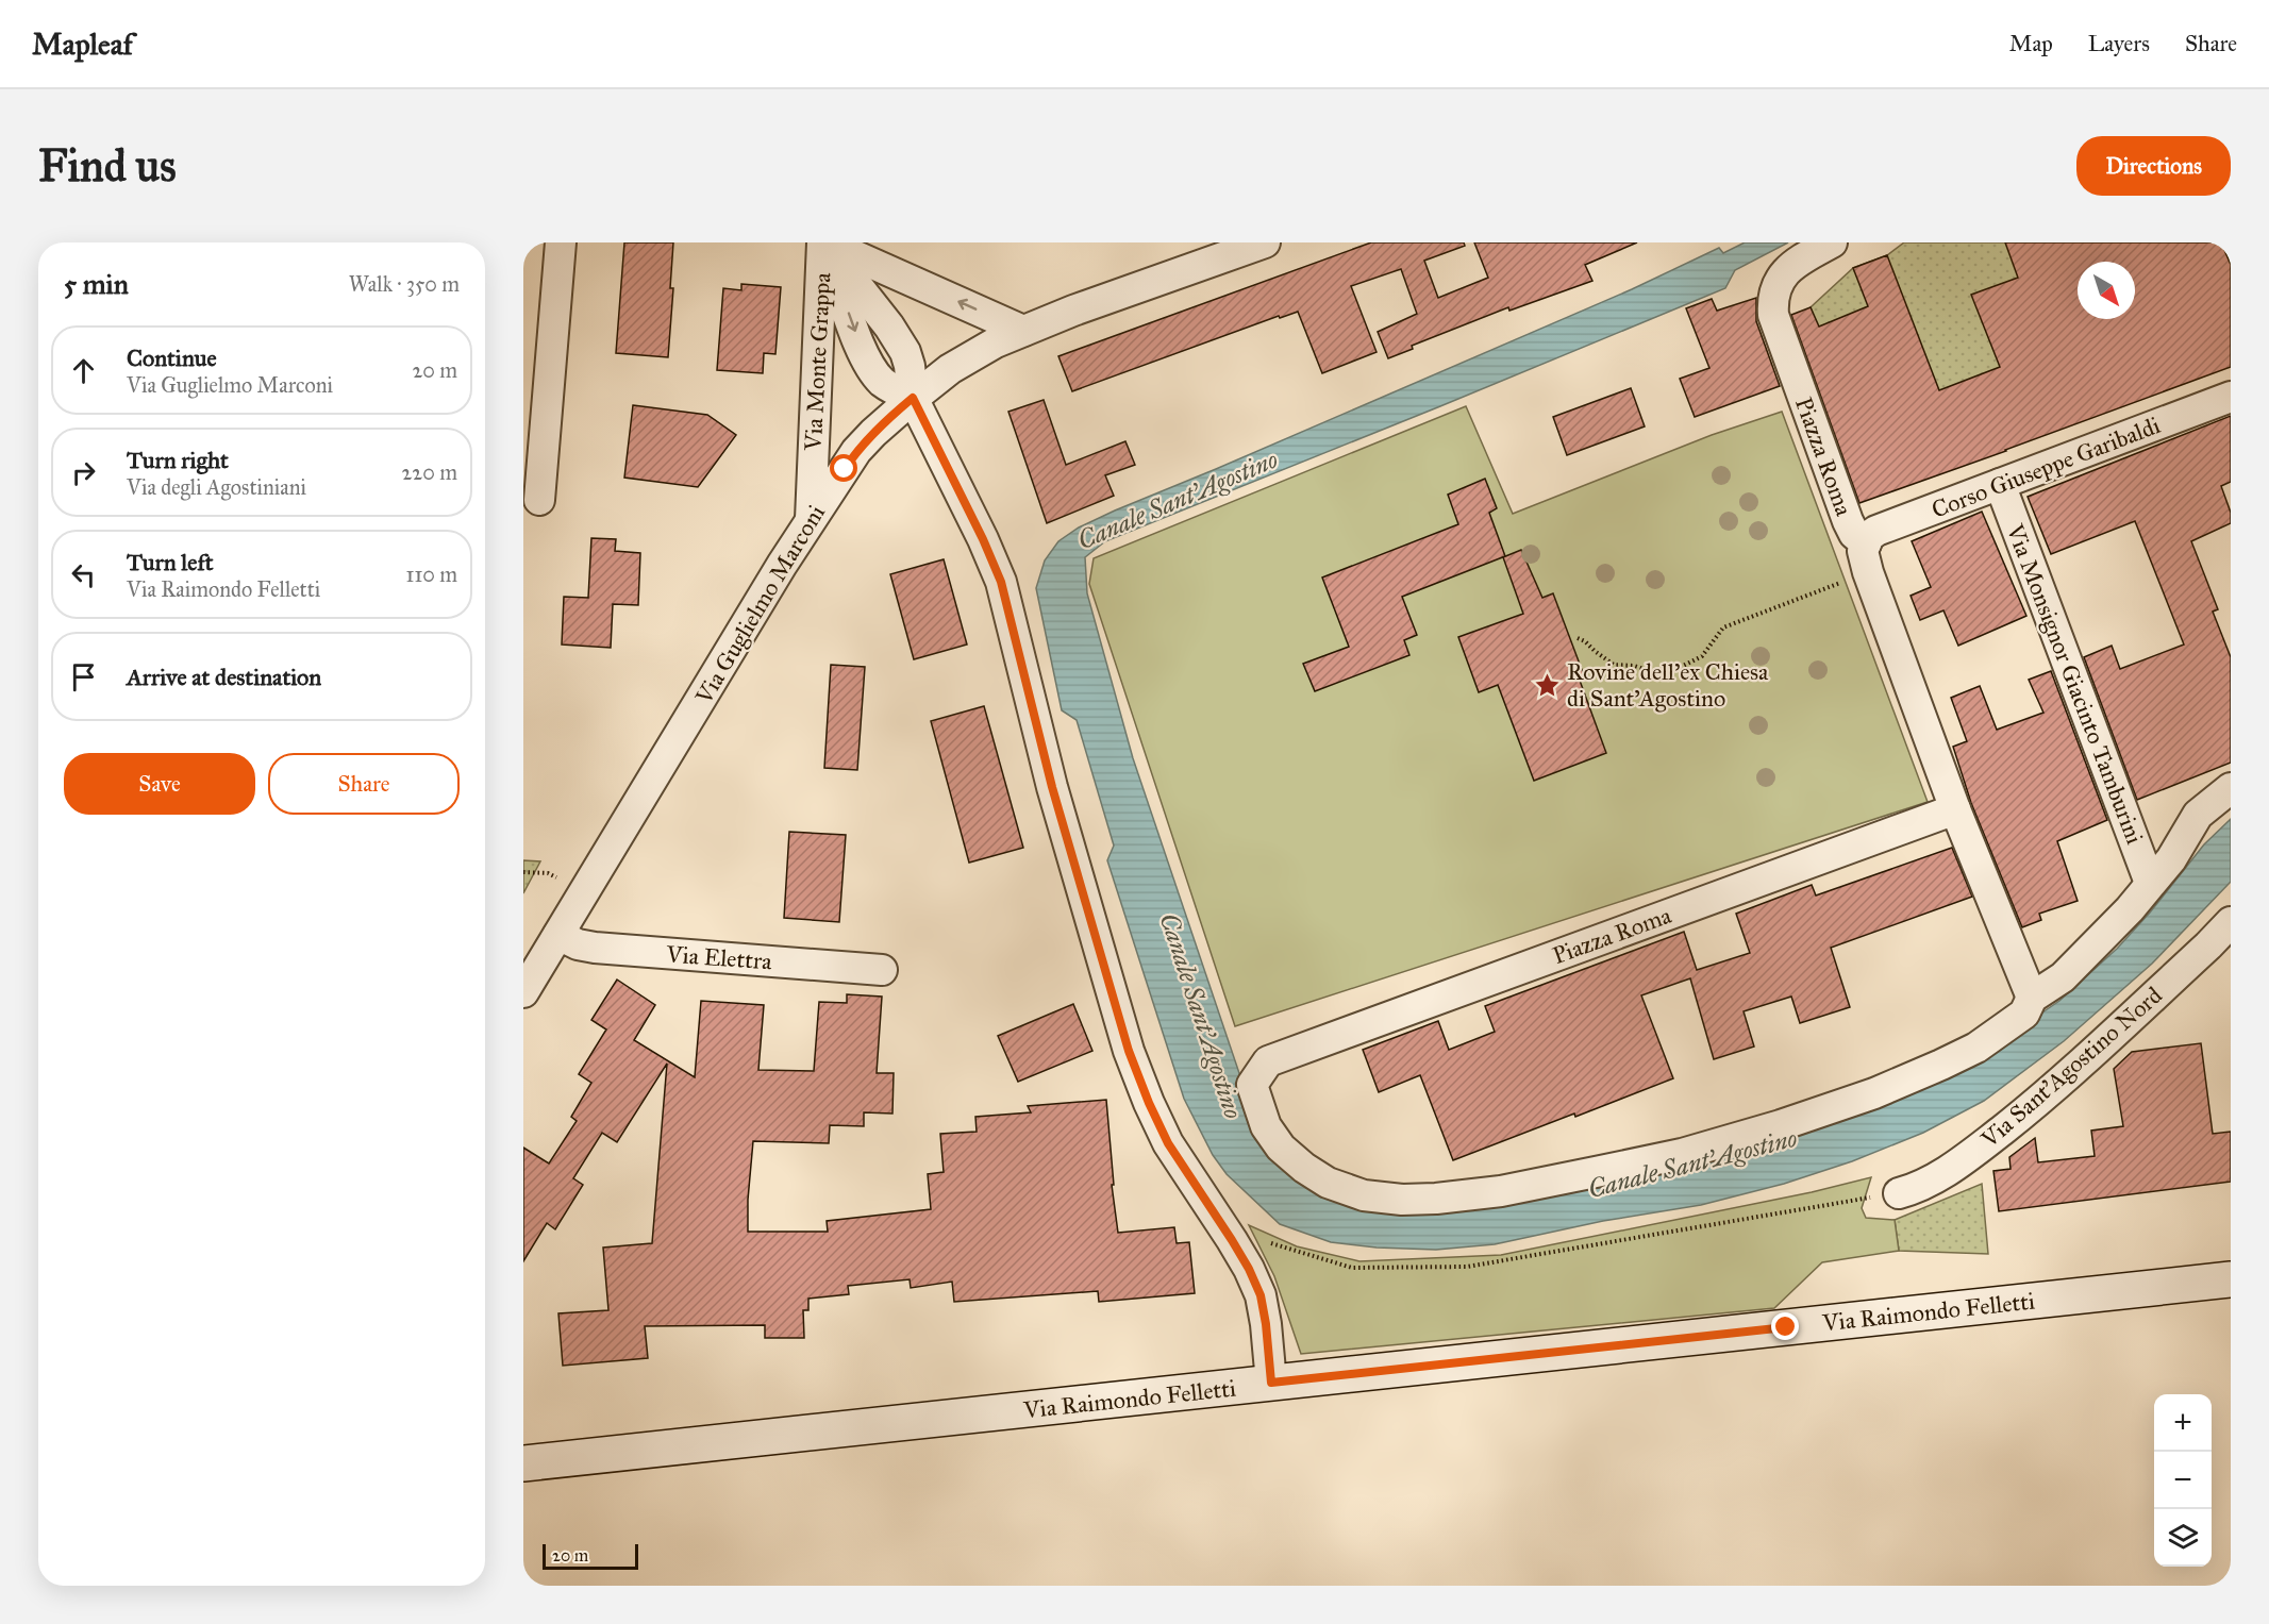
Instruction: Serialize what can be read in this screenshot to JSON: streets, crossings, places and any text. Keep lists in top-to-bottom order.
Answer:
{
  "streets": {
    "main road": ["Via Raimondo Felletti"],
    "street": [
      "Via Monte Grappa",
      "Piazza Roma",
      "Corso Giuseppe Garibaldi",
      "Via Guglielmo Marconi",
      "Via Monsignor Giacinto Tamburini",
      "Via Elettra",
      "Via Sant'Agostino Nord"
    ]
  },
  "crossings": [
    ["Via Monte Grappa", "Via Guglielmo Marconi"],
    ["Piazza Roma", "Corso Giuseppe Garibaldi"],
    ["Corso Giuseppe Garibaldi", "Via Monsignor Giacinto Tamburini"],
    ["Via Guglielmo Marconi", "Via Elettra"]
  ],
  "water": ["Canale Sant'Agostino"],
  "places": {
    "place": ["Rovine dell'ex Chiesa di Sant'Agostino"]
  },
  "scale_bar": "20 m",
  "north": "bottom right",
  "page": {
    "header": "Mapleaf",
    "nav": ["Map", "Layers", "Share"],
    "buttons": [
      "Directions",
      ["Save", "Share"]
    ],
    "title": "Find us",
    "heading": ["5 min", "Walk · 350 m"],
    "list": [
      ["Continue", "Via Guglielmo Marconi", "20 m"],
      ["Turn right", "Via degli Agostiniani", "220 m"],
      ["Turn left", "Via Raimondo Felletti", "110 m"],
      "Arrive at destination"
    ],
    "map_buttons": ["+", "−"],
    "scale": "20 m"
  }
}
